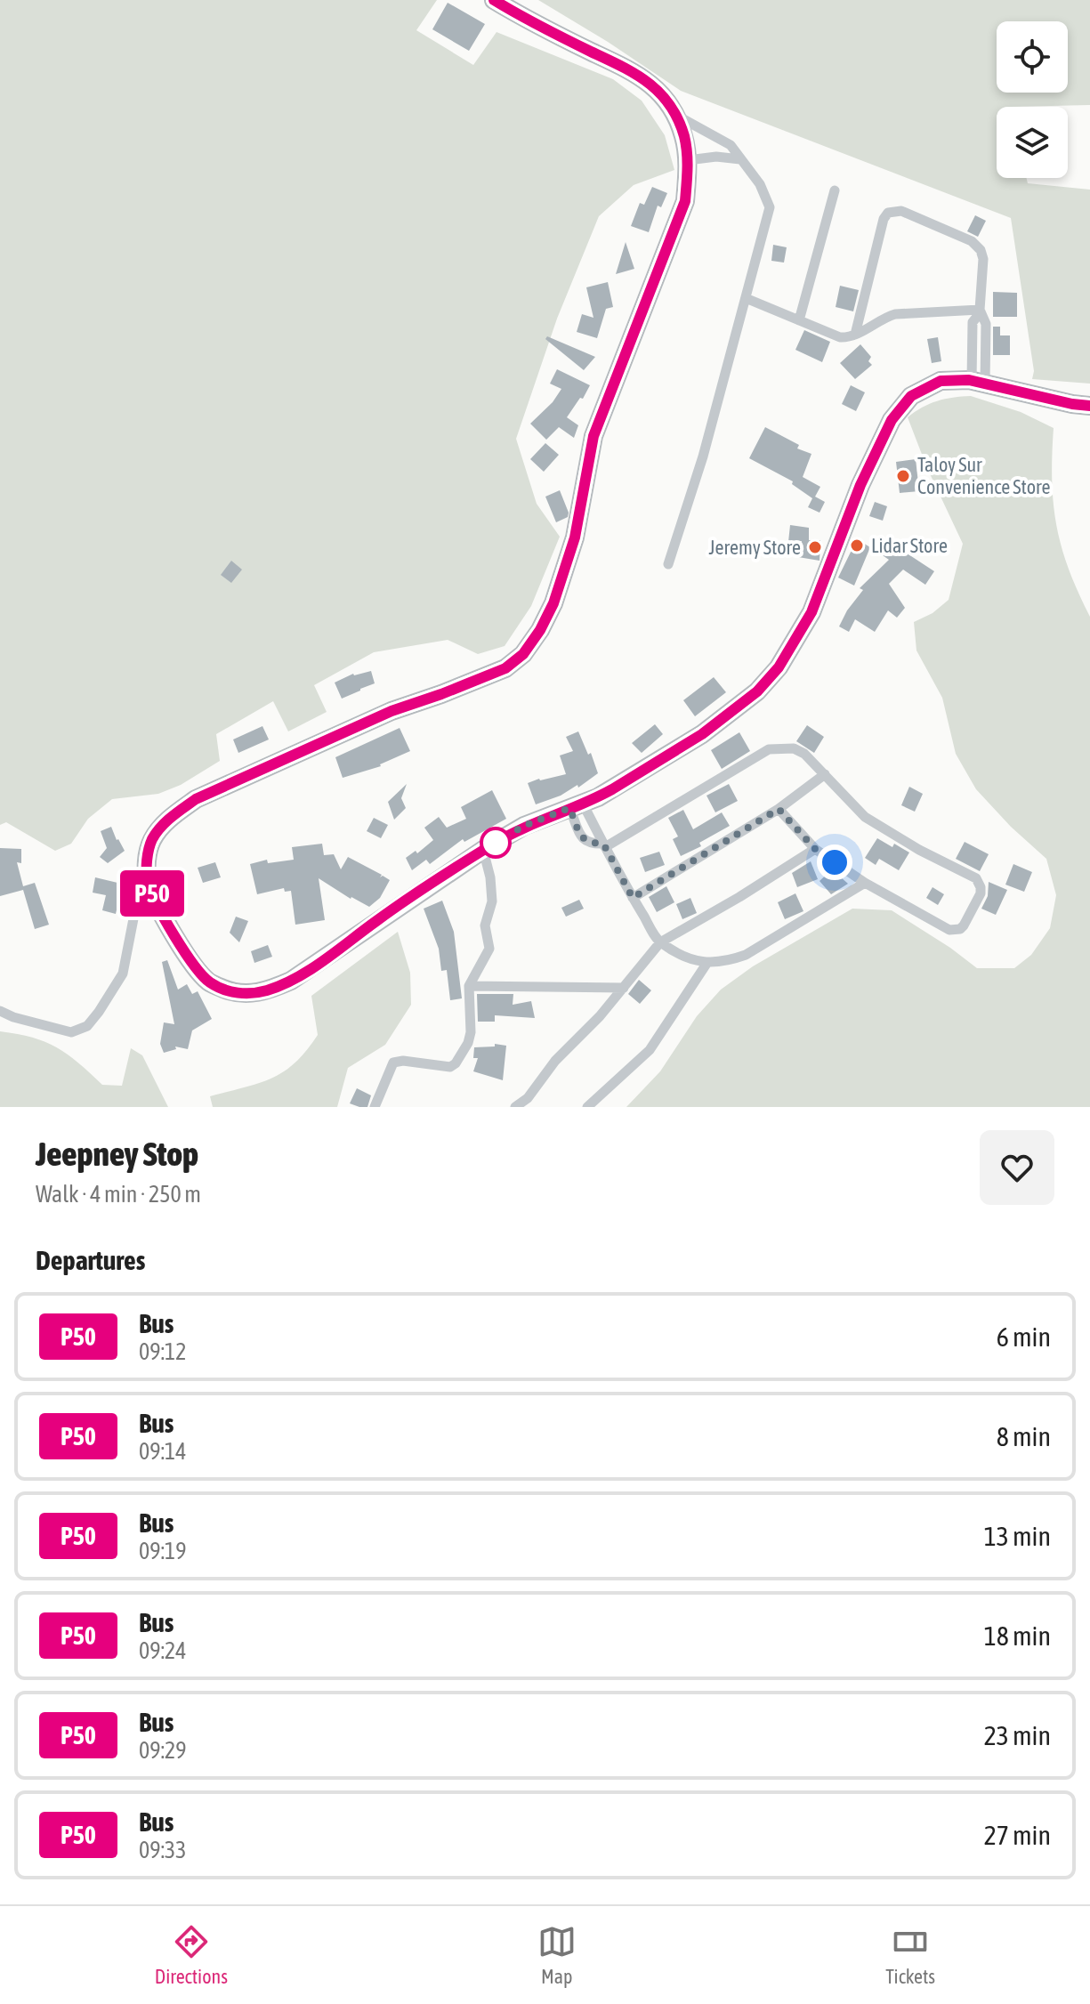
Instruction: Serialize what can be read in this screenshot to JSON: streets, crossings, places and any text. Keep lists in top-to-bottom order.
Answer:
{
  "places": ["Taloy Sur Convenience Store", "Lidar Store", "Jeremy Store"],
  "lines": ["bus line P50"],
  "page": {
    "on_map": "P50",
    "heading": [
      ["Jeepney Stop", "Walk · 4 min · 250 m"],
      "Departures"
    ],
    "list": [
      {
        "mark": "P50",
        "name": "Bus",
        "note": "09:12",
        "value": "6 min"
      },
      {
        "mark": "P50",
        "name": "Bus",
        "note": "09:14",
        "value": "8 min"
      },
      {
        "mark": "P50",
        "name": "Bus",
        "note": "09:19",
        "value": "13 min"
      },
      {
        "mark": "P50",
        "name": "Bus",
        "note": "09:24",
        "value": "18 min"
      },
      {
        "mark": "P50",
        "name": "Bus",
        "note": "09:29",
        "value": "23 min"
      },
      {
        "mark": "P50",
        "name": "Bus",
        "note": "09:33",
        "value": "27 min"
      }
    ],
    "tabs": ["Directions", "Map", "Tickets"]
  }
}
